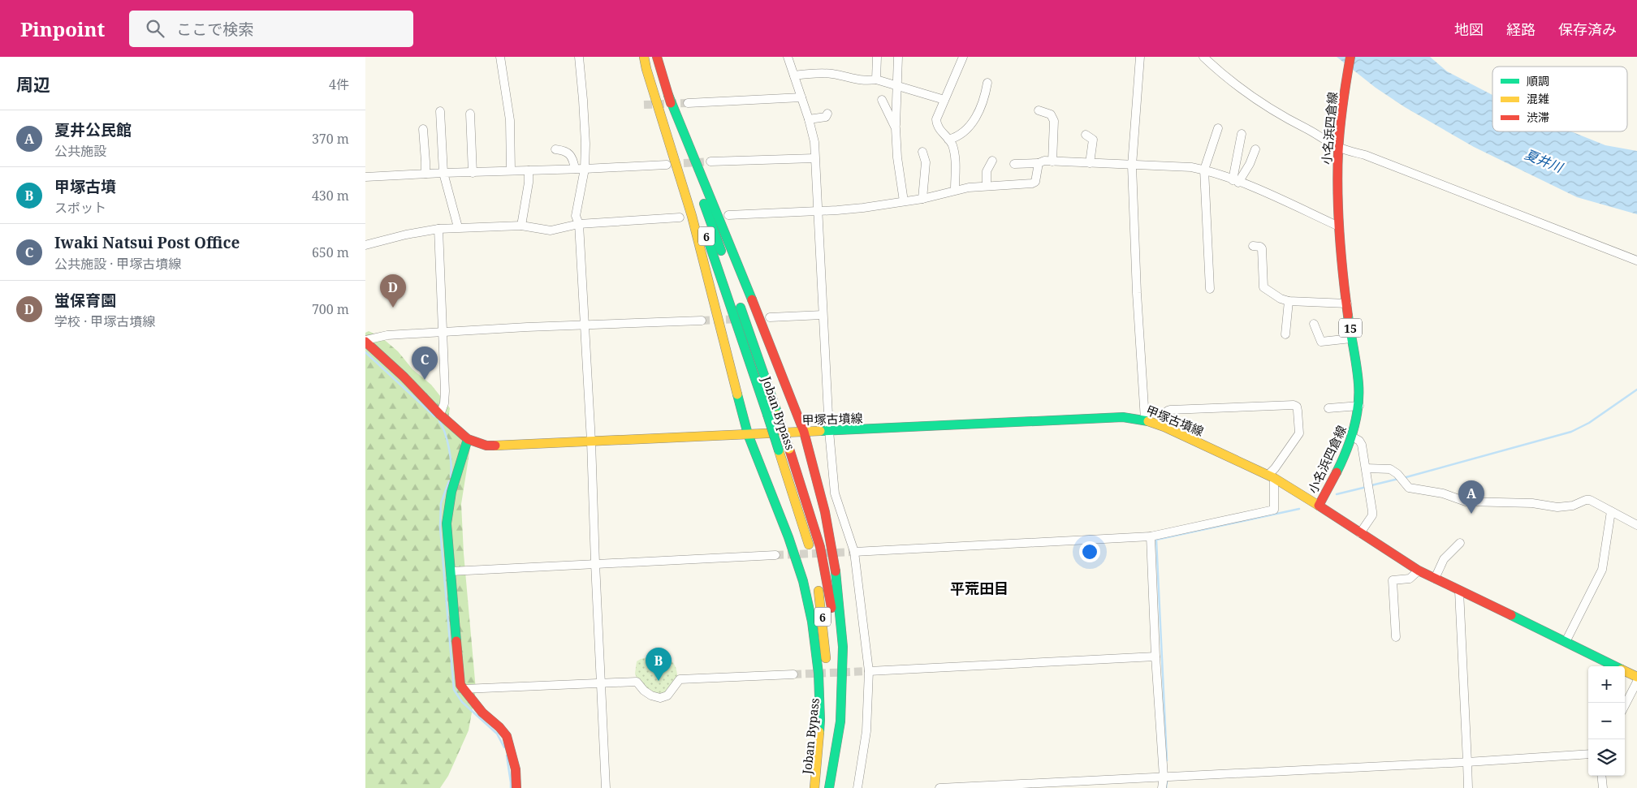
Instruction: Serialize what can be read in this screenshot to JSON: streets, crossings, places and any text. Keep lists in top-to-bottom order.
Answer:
{
  "streets": {
    "main road": [
      "小名浜四倉線",
      "6",
      "15",
      "Joban Bypass",
      "甲塚古墳線"
    ]
  },
  "crossings": [
    ["小名浜四倉線", "甲塚古墳線"]
  ],
  "districts": ["平荒田目"],
  "water": ["夏井川"],
  "legend": ["順調", "混雑", "渋滞"],
  "page": {
    "header": "Pinpoint",
    "search": "ここで検索",
    "nav": ["地図", "経路", "保存済み"],
    "heading": ["周辺", "4件"],
    "list": [
      {
        "mark": "A",
        "name": "夏井公民館",
        "note": "公共施設",
        "value": "370 m"
      },
      {
        "mark": "B",
        "name": "甲塚古墳",
        "note": "スポット",
        "value": "430 m"
      },
      {
        "mark": "C",
        "name": "Iwaki Natsui Post Office",
        "note": "公共施設 · 甲塚古墳線",
        "value": "650 m"
      },
      {
        "mark": "D",
        "name": "蛍保育園",
        "note": "学校 · 甲塚古墳線",
        "value": "700 m"
      }
    ],
    "pins": [
      "D",
      "C",
      "A",
      "B"
    ],
    "map_buttons": ["+", "−"]
  }
}
